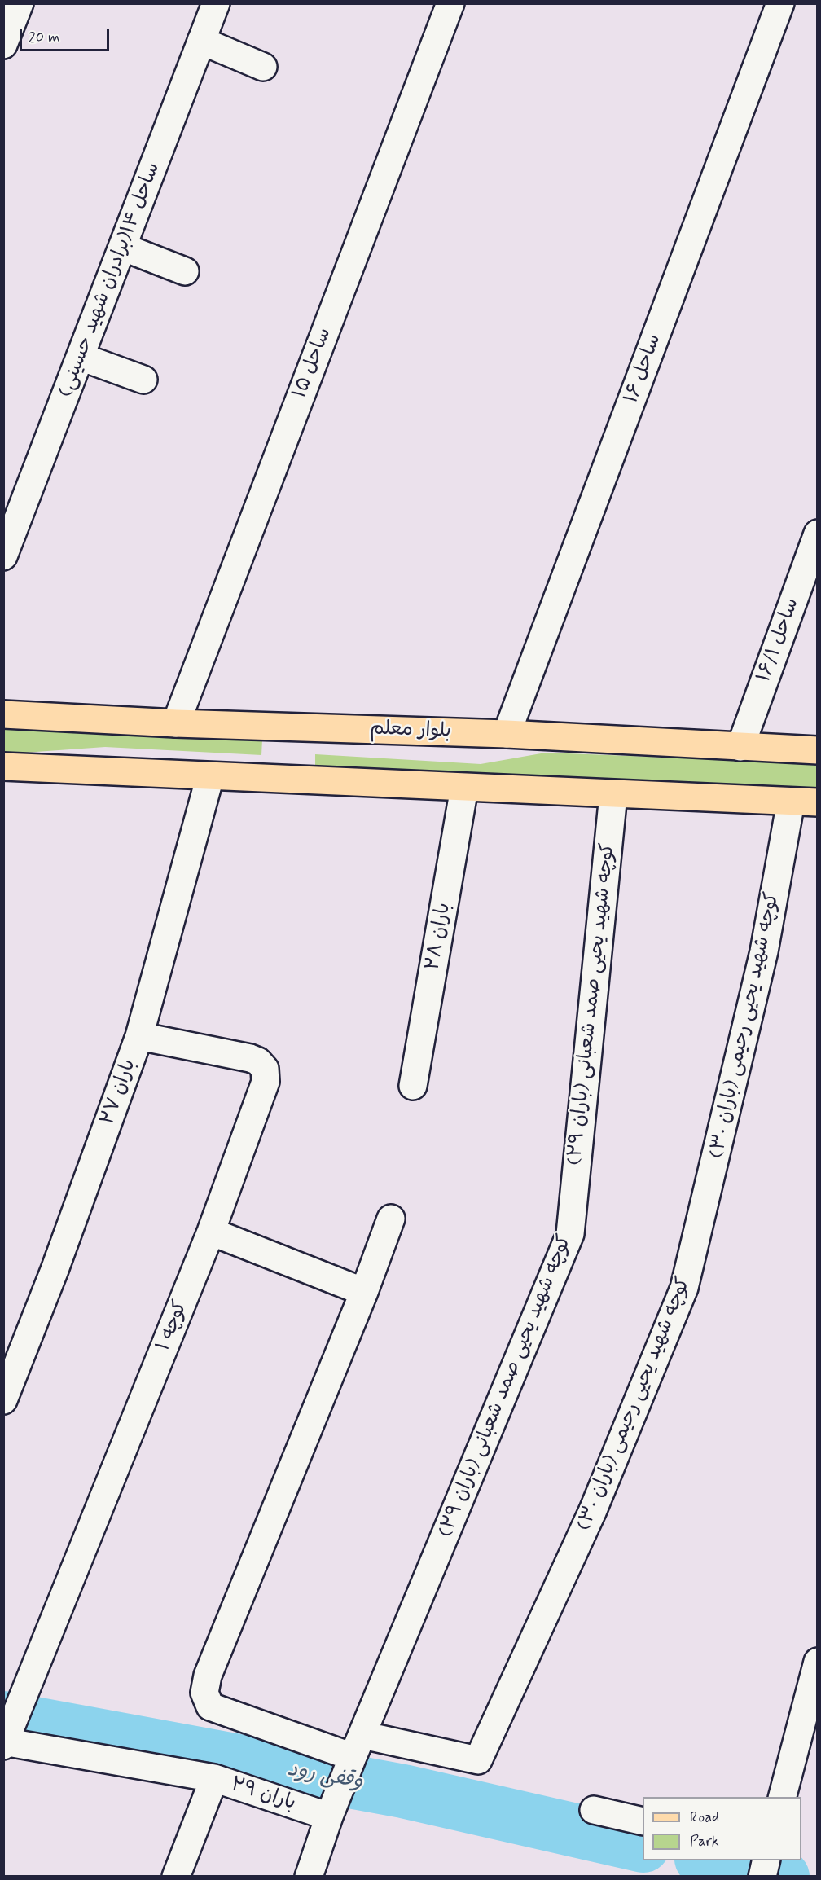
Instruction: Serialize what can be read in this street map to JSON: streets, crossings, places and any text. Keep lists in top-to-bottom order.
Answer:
{
  "streets": {
    "main road": ["بلوار معلم"],
    "street": [
      "ساحل ۱۴(برادران شهید حسینی)",
      "ساحل ۱۵",
      "ساحل ۱۶",
      "ساحل ۱۶/۱",
      "باران ۲۸",
      "کوچه شهید یحیی صمد شعبانی (باران ۲۹)",
      "کوچه شهید یحیی رحیمی (باران ۳۰)",
      "باران ۲۷",
      "کوچه ۱",
      "باران ۲۹"
    ]
  },
  "crossings": [
    ["ساحل ۱۵", "بلوار معلم"],
    ["ساحل ۱۶", "بلوار معلم"],
    ["ساحل ۱۶/۱", "بلوار معلم"],
    ["کوچه شهید یحیی صمد شعبانی (باران ۲۹)", "کوچه شهید یحیی رحیمی (باران ۳۰)"],
    ["کوچه شهید یحیی صمد شعبانی (باران ۲۹)", "باران ۲۹"],
    ["باران ۲۷", "کوچه ۱"]
  ],
  "water": ["وقفی رود"],
  "legend": ["Road", "Park"],
  "scale_bar": "20 m"
}
